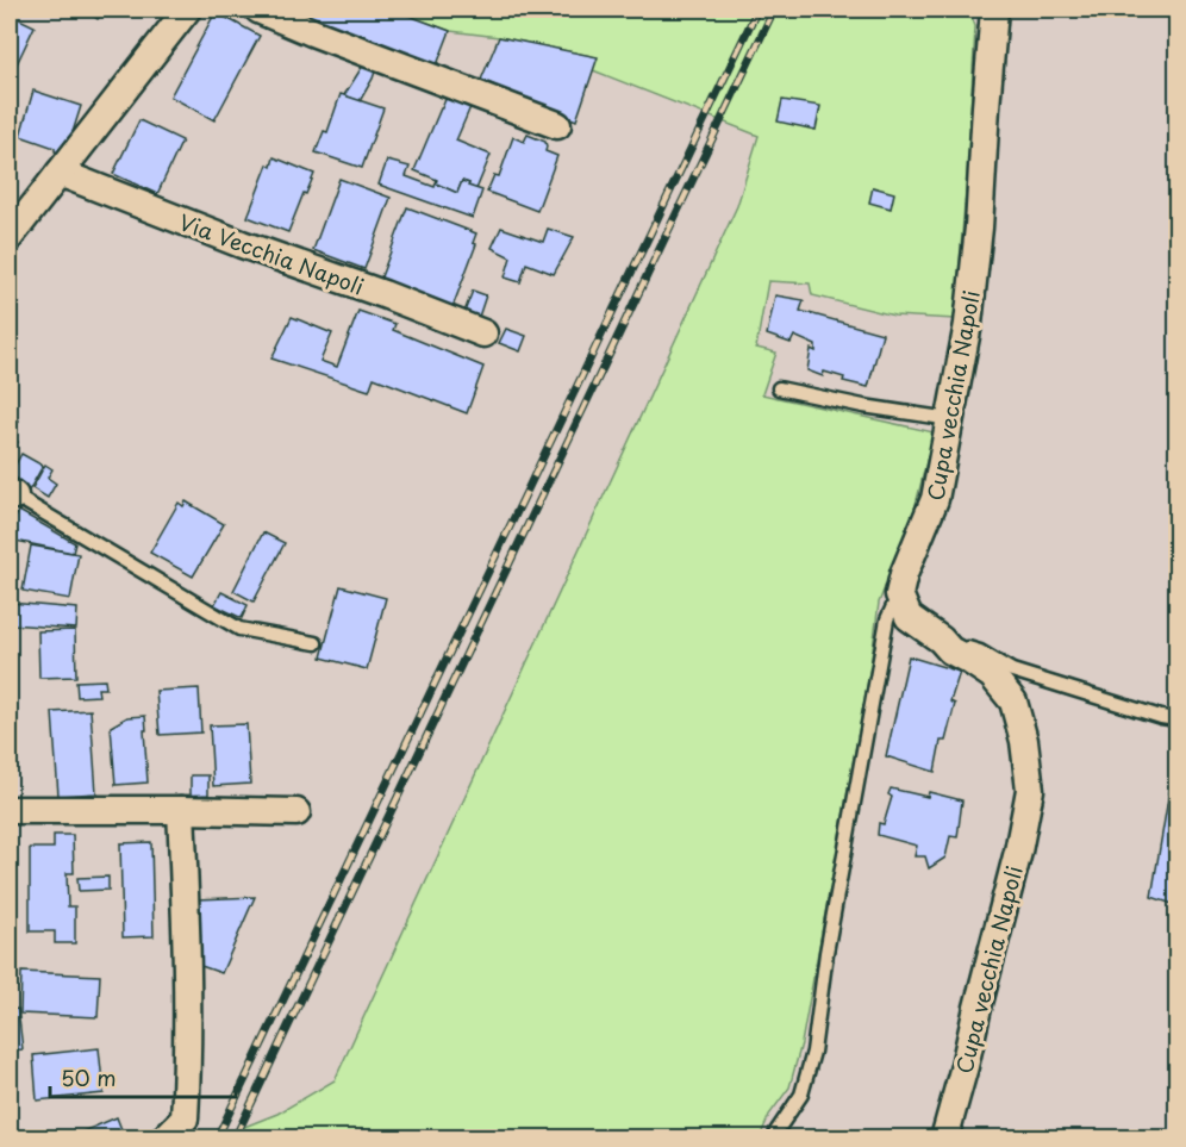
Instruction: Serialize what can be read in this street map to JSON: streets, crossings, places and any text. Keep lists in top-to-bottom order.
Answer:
{
  "streets": {
    "street": ["Via Vecchia Napoli", "Cupa vecchia Napoli"]
  },
  "scale_bar": "50 m"
}
